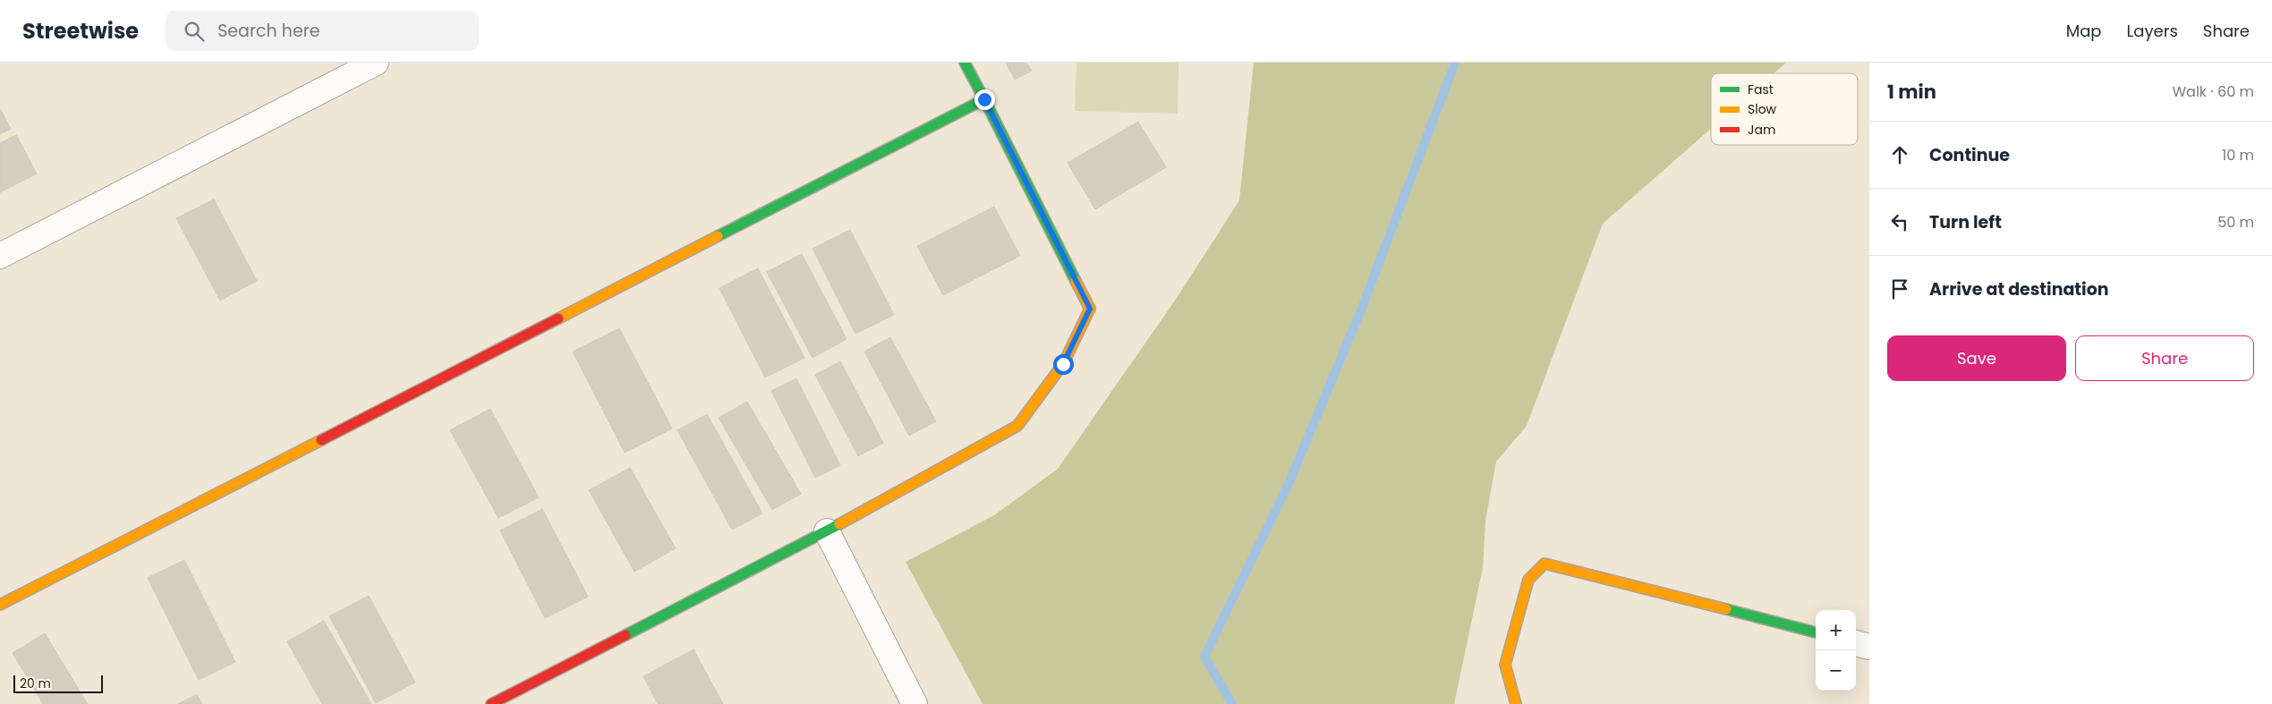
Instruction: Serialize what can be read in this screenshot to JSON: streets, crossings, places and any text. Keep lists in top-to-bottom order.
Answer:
{
  "legend": ["Fast", "Slow", "Jam"],
  "scale_bar": "20 m",
  "page": {
    "header": "Streetwise",
    "search": "Search here",
    "nav": ["Map", "Layers", "Share"],
    "heading": ["1 min", "Walk · 60 m"],
    "list": [
      ["Continue", "10 m"],
      ["Turn left", "50 m"],
      "Arrive at destination"
    ],
    "buttons": ["Save", "Share"],
    "map_buttons": ["+", "−"],
    "scale": "20 m"
  }
}
